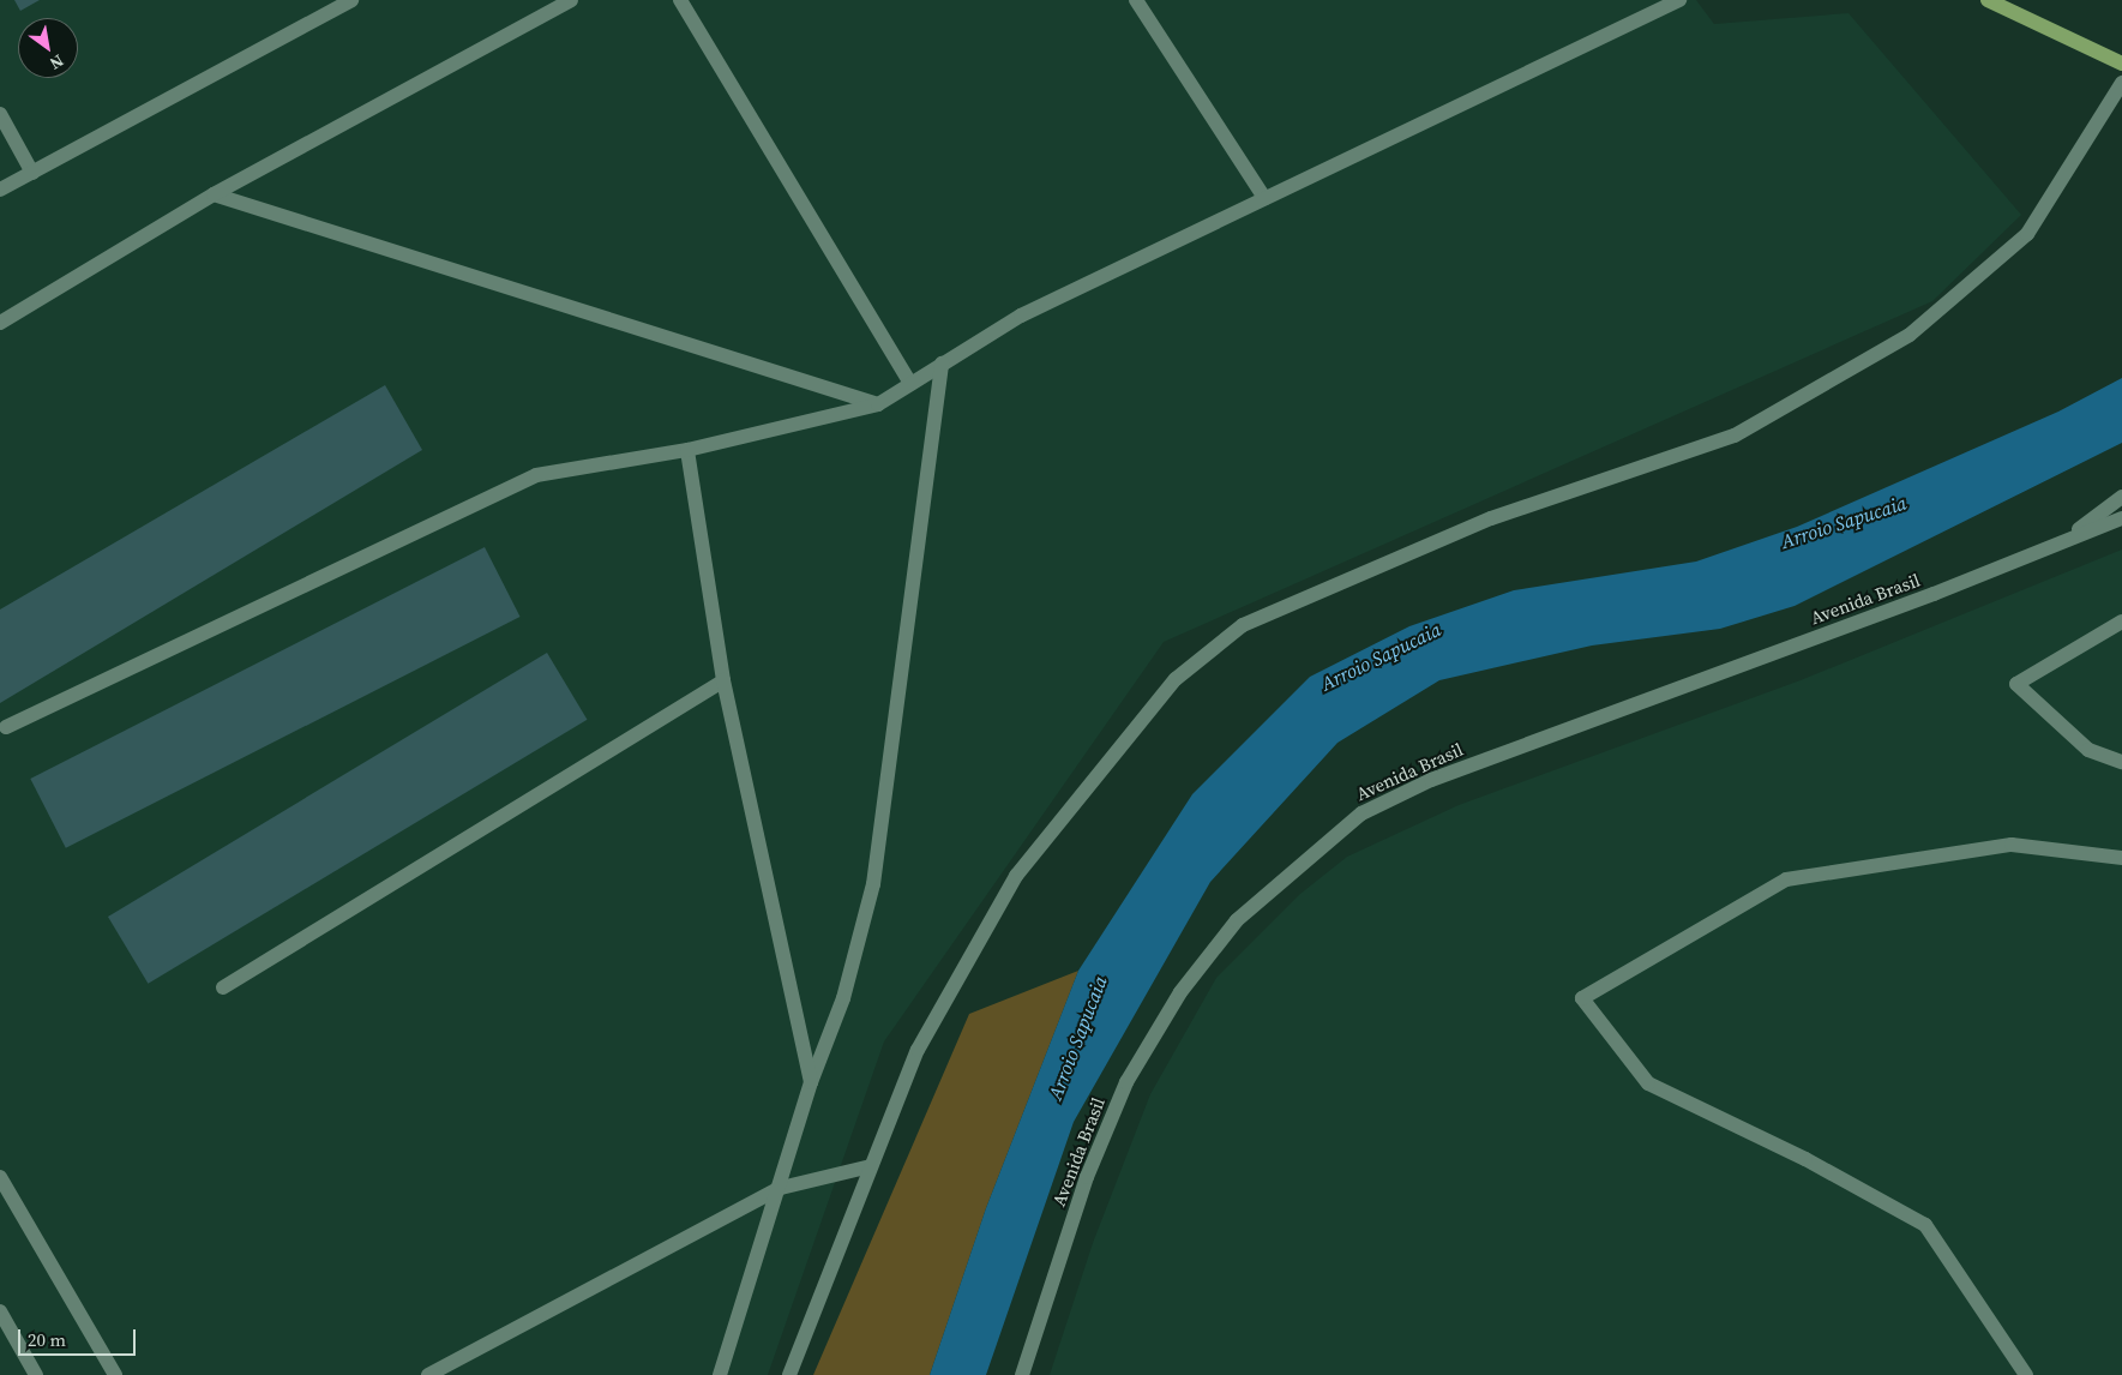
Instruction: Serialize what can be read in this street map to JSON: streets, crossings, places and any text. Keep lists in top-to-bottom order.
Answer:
{
  "streets": {
    "main road": ["Avenida Brasil"]
  },
  "water": ["Arroio Sapucaia"],
  "scale_bar": "20 m",
  "north": "bottom right"
}
